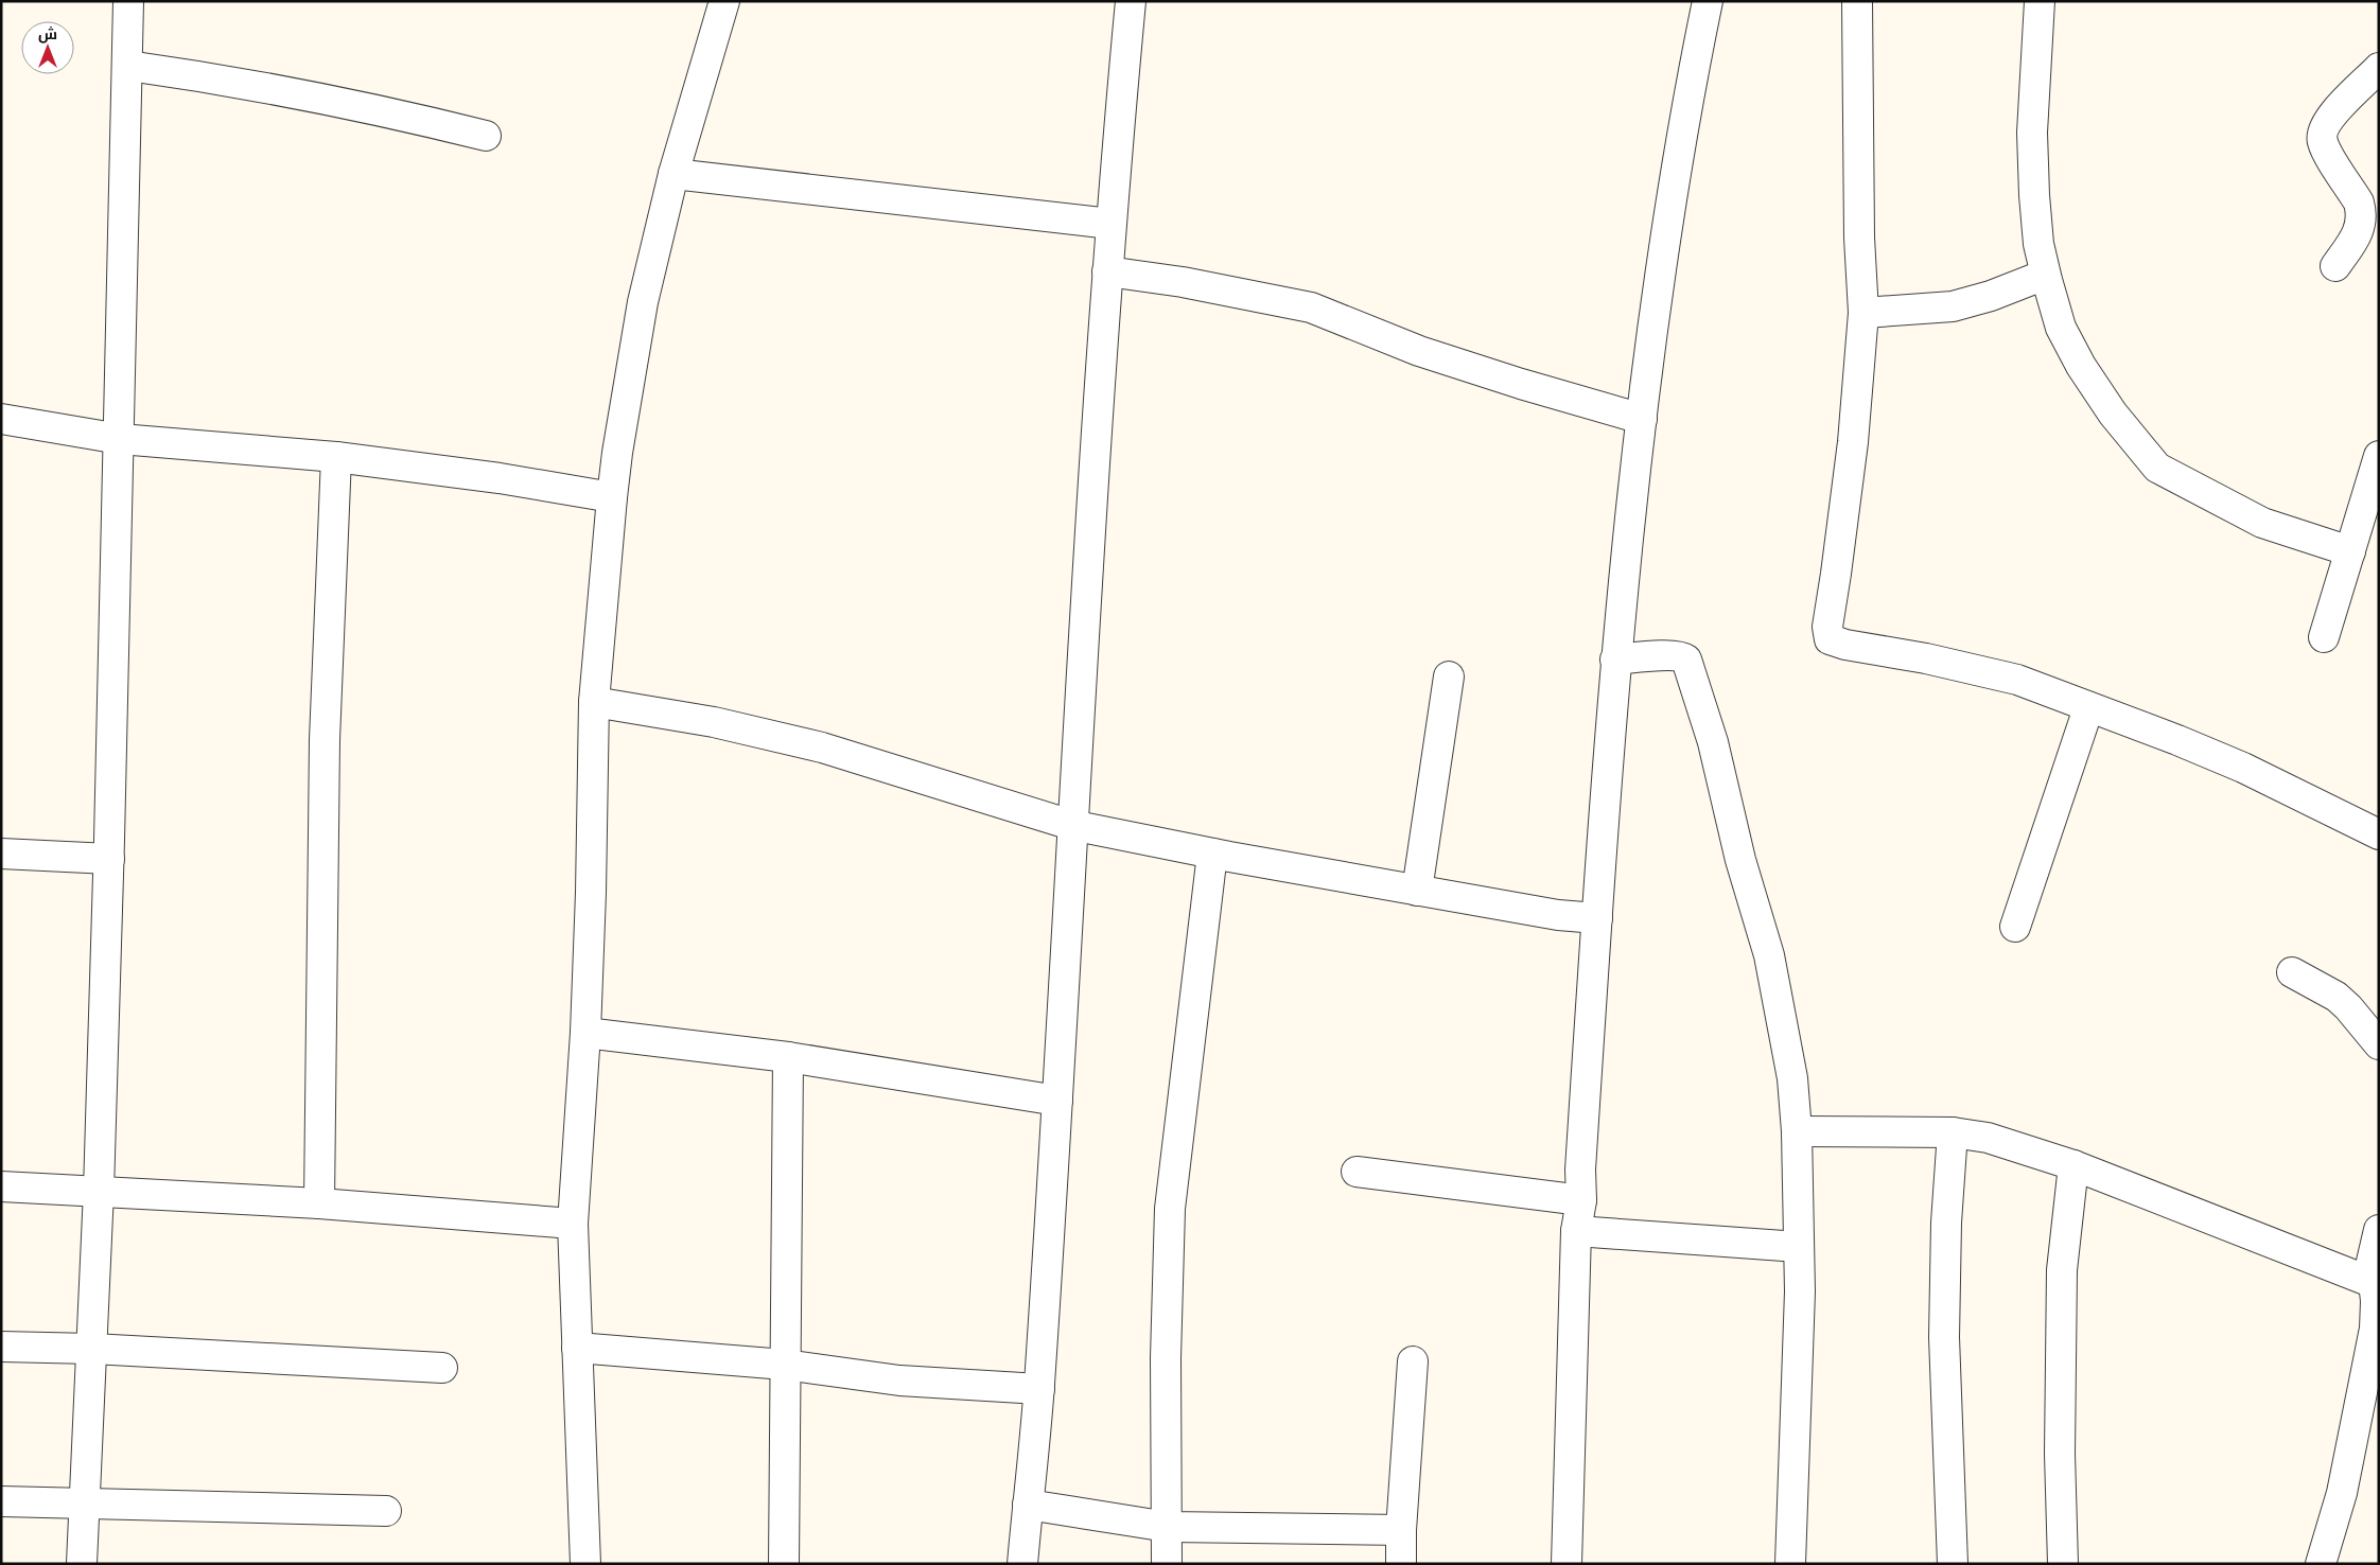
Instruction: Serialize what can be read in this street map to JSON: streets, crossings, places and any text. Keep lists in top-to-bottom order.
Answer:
{
  "north": "top"
}
